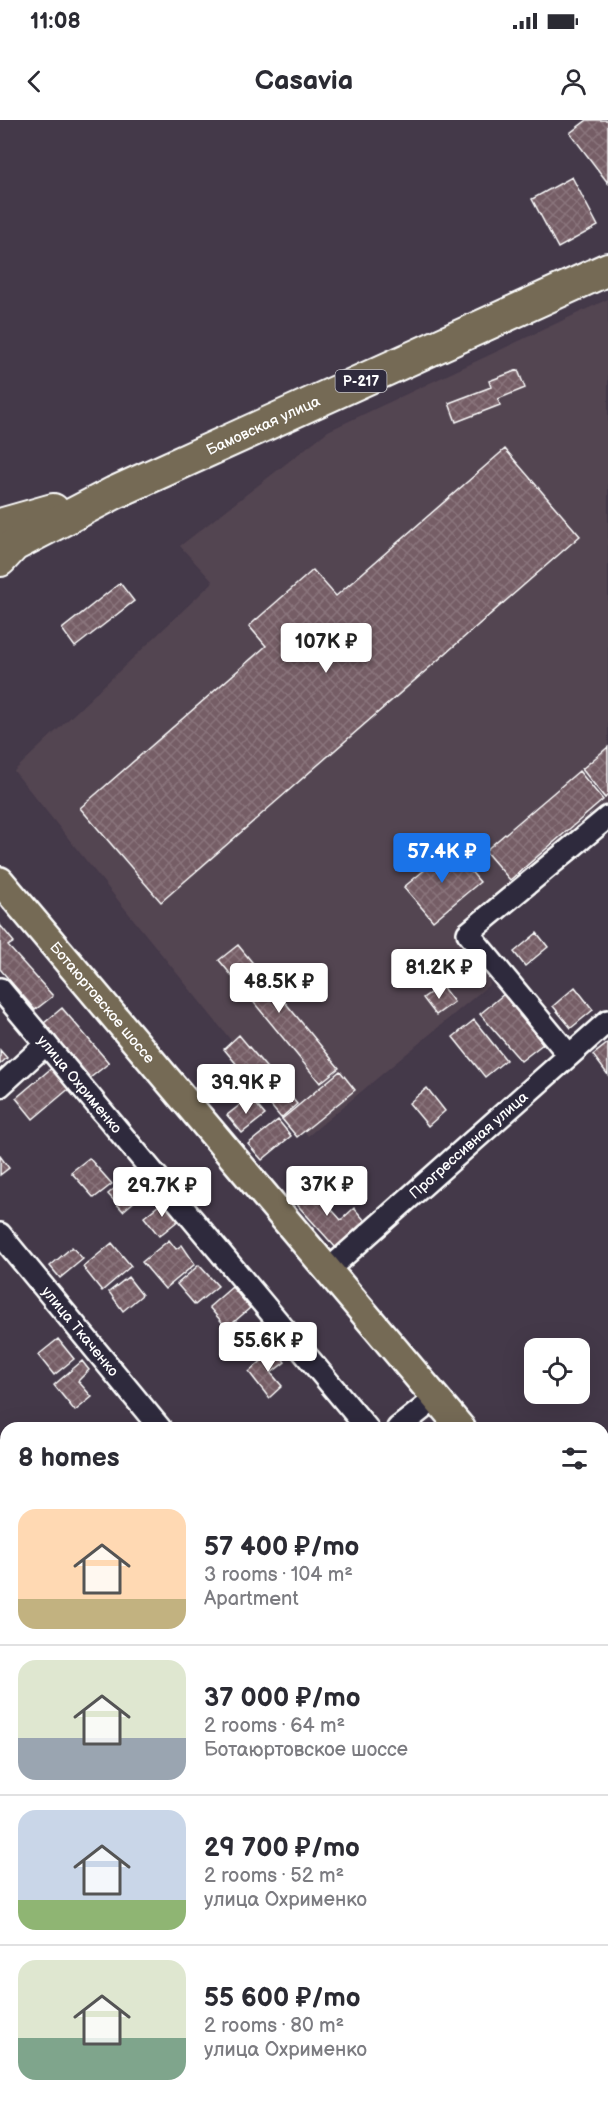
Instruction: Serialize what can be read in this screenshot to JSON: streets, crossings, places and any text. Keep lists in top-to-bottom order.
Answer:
{
  "streets": {
    "highway": ["Р-217", "Бамовская улица"],
    "main road": ["Ботаюртовское шоссе"],
    "street": ["улица Охрименко", "Прогрессивная улица", "улица Ткаченко"]
  },
  "crossings": [
    ["Ботаюртовское шоссе", "Прогрессивная улица"]
  ],
  "page": {
    "status": "11:08",
    "header": "Casavia",
    "price": [
      "107K ₽",
      "57.4K ₽",
      "81.2K ₽",
      "48.5K ₽",
      "39.9K ₽",
      "37K ₽",
      "29.7K ₽",
      "55.6K ₽"
    ],
    "heading": "8 homes",
    "list": [
      {
        "name": "57 400 ₽/mo",
        "note": "3 rooms · 104 m² · Apartment"
      },
      {
        "name": "37 000 ₽/mo",
        "note": "2 rooms · 64 m² · Ботаюртовское шоссе"
      },
      {
        "name": "29 700 ₽/mo",
        "note": "2 rooms · 52 m² · улица Охрименко"
      },
      {
        "name": "55 600 ₽/mo",
        "note": "2 rooms · 80 m² · улица Охрименко"
      }
    ]
  }
}
